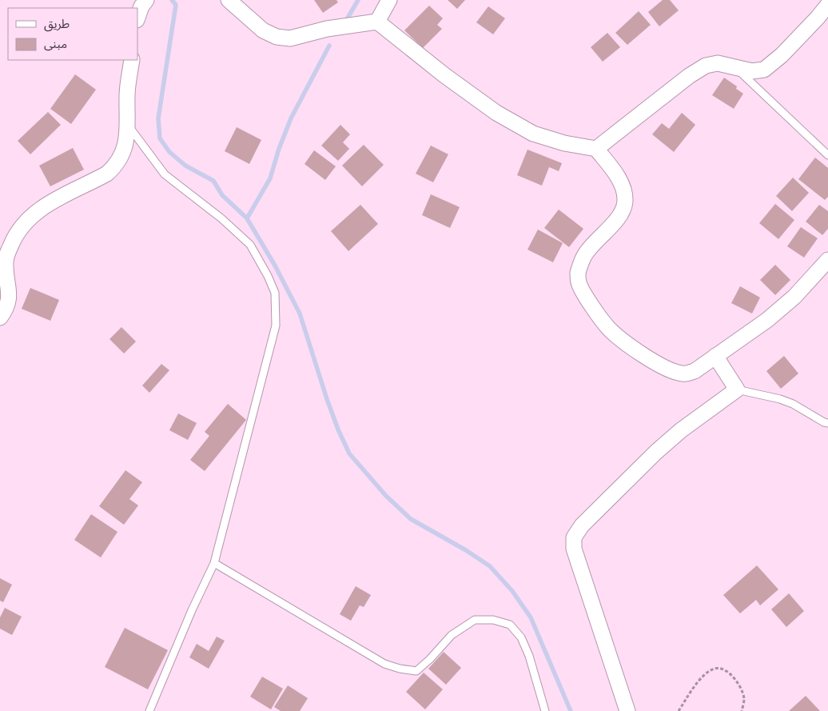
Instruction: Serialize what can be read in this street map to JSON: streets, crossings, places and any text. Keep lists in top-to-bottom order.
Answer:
{
  "legend": ["طريق", "مبنى"]
}
